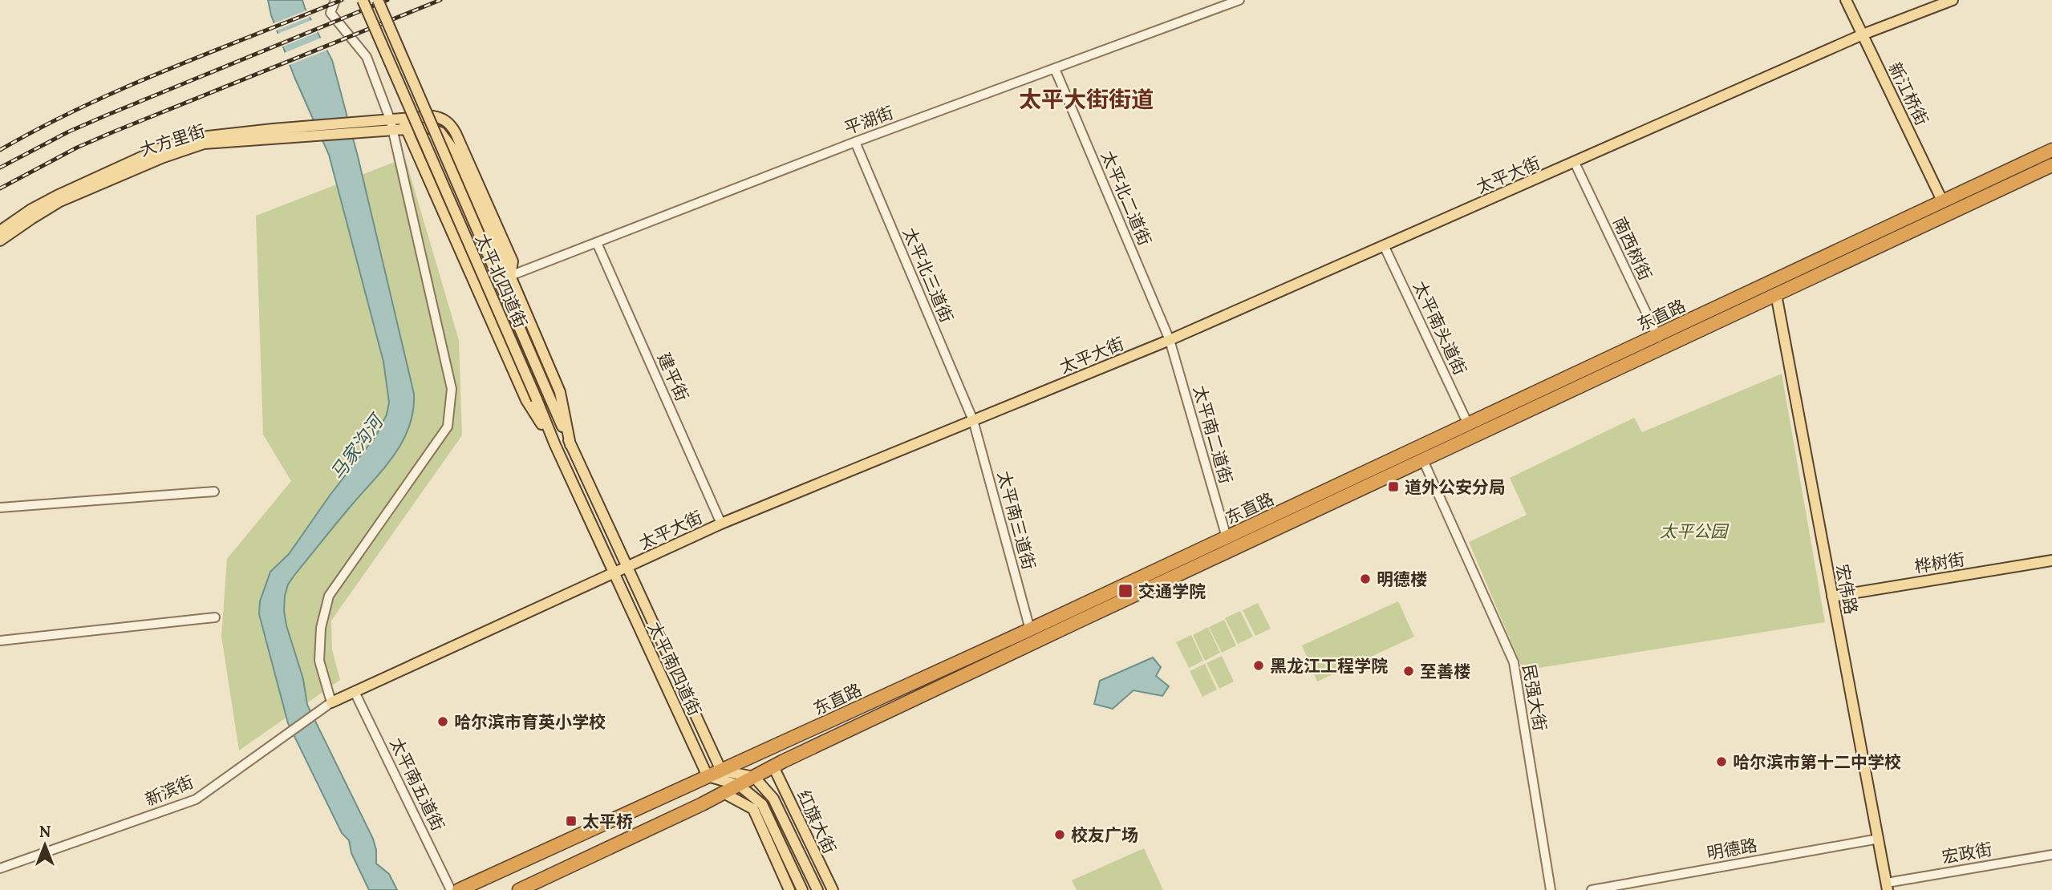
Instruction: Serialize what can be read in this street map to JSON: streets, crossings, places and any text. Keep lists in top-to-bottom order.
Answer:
{
  "streets": {
    "highway": ["东直路"],
    "main road": [
      "新江桥街",
      "大方里街",
      "太平大街",
      "太平北四道街",
      "桦树街",
      "宏伟路",
      "太平南四道街",
      "红旗大街"
    ],
    "street": [
      "平湖街",
      "太平北二道街",
      "南西树街",
      "太平北三道街",
      "太平南头道街",
      "建平街",
      "太平南二道街",
      "太平南三道街",
      "民强大街",
      "太平南五道街",
      "新滨街",
      "明德路",
      "宏政街"
    ]
  },
  "crossings": [
    ["新江桥街", "太平大街"],
    ["新江桥街", "东直路"],
    ["平湖街", "大方里街"],
    ["平湖街", "太平北二道街"],
    ["平湖街", "太平北三道街"],
    ["平湖街", "建平街"],
    ["大方里街", "太平北四道街"],
    ["太平大街", "太平北二道街"],
    ["太平大街", "南西树街"],
    ["太平大街", "太平北三道街"],
    ["太平大街", "太平北四道街"],
    ["太平大街", "太平南头道街"],
    ["太平大街", "建平街"],
    ["太平大街", "太平南二道街"],
    ["太平大街", "太平南三道街"],
    ["太平大街", "太平南四道街"],
    ["太平大街", "太平南五道街"],
    ["太平大街", "新滨街"],
    ["太平北二道街", "太平南二道街"],
    ["南西树街", "东直路"],
    ["太平北三道街", "太平南三道街"],
    ["太平北四道街", "太平南四道街"],
    ["东直路", "太平南头道街"],
    ["东直路", "太平南二道街"],
    ["东直路", "太平南三道街"],
    ["东直路", "宏伟路"],
    ["东直路", "太平南四道街"],
    ["东直路", "民强大街"],
    ["东直路", "红旗大街"],
    ["桦树街", "宏伟路"],
    ["宏伟路", "明德路"],
    ["宏伟路", "宏政街"]
  ],
  "districts": ["太平大街街道"],
  "water": ["马家沟河"],
  "parks": ["太平公园"],
  "places": {
    "transit": ["道外公安分局", "交通学院", "太平桥"],
    "other": [
      "明德楼",
      "黑龙江工程学院",
      "至善楼",
      "哈尔滨市育英小学校",
      "哈尔滨市第十二中学校",
      "校友广场"
    ]
  },
  "north": "top"
}
